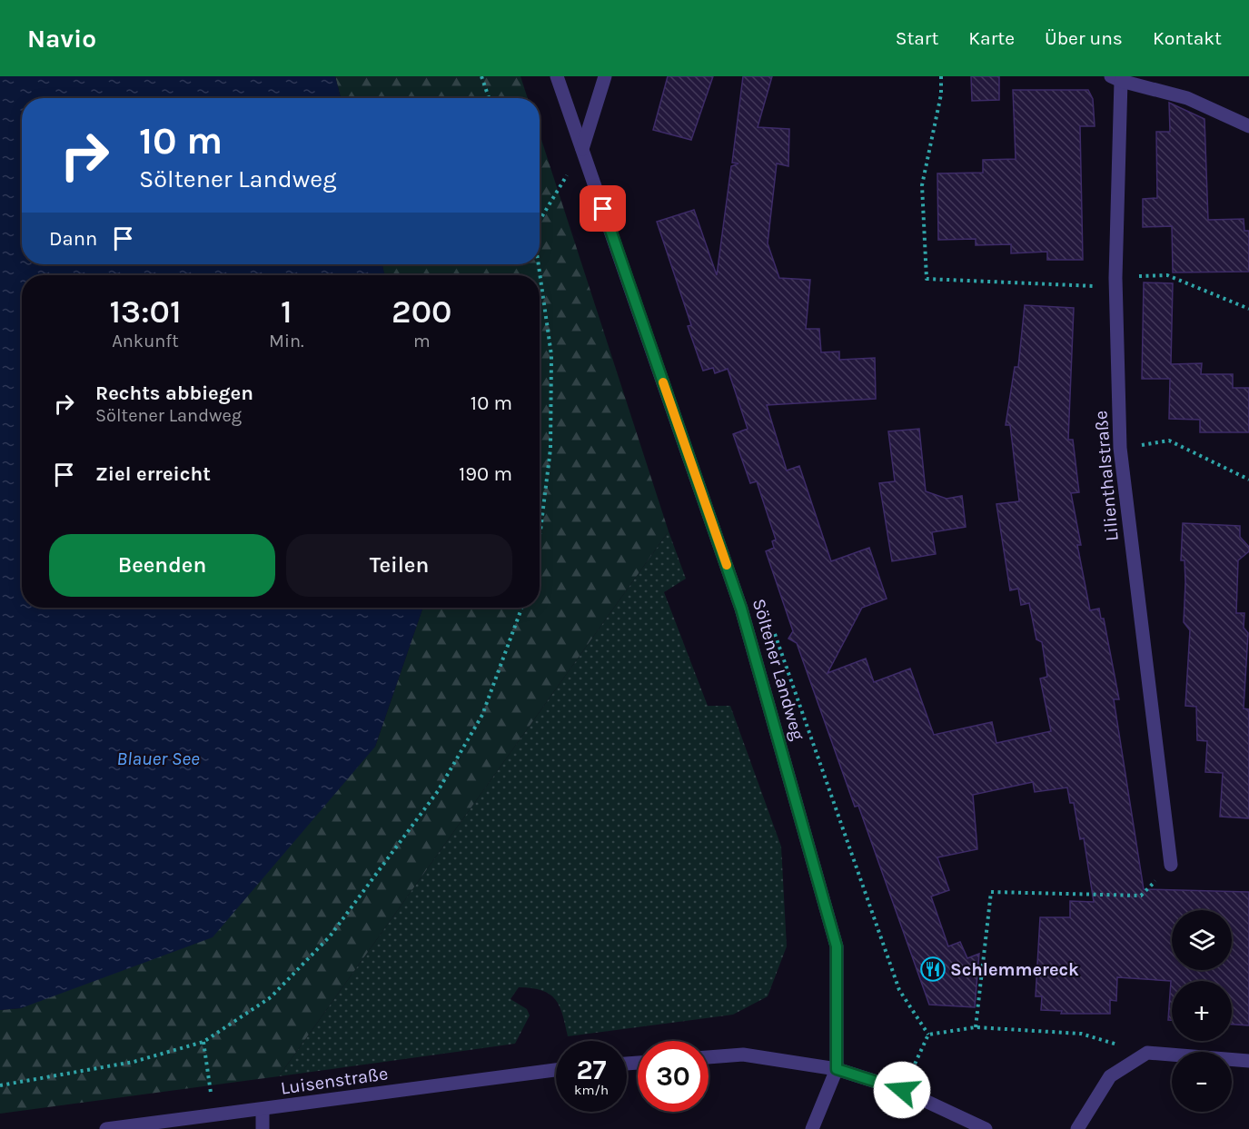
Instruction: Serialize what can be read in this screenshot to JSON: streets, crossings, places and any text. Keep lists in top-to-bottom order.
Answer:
{
  "streets": {
    "street": ["Lilienthalstraße", "Söltener Landweg", "Luisenstraße"]
  },
  "water": ["Blauer See"],
  "places": {
    "restaurant": ["Schlemmereck"]
  },
  "page": {
    "header": "Navio",
    "nav": [
      "Start",
      "Karte",
      "Über uns",
      "Kontakt"
    ],
    "turn": ["10 m", "Söltener Landweg"],
    "then": "Dann",
    "eta": [
      "13:01",
      "Ankunft",
      "1",
      "Min.",
      "200",
      "m"
    ],
    "list": [
      {
        "name": "Rechts abbiegen",
        "note": "Söltener Landweg",
        "value": "10 m"
      },
      {
        "name": "Ziel erreicht",
        "value": "190 m"
      }
    ],
    "buttons": ["Beenden", "Teilen"],
    "map_buttons": ["+", "−"],
    "speed": "27 km/h",
    "limit": "30"
  }
}
